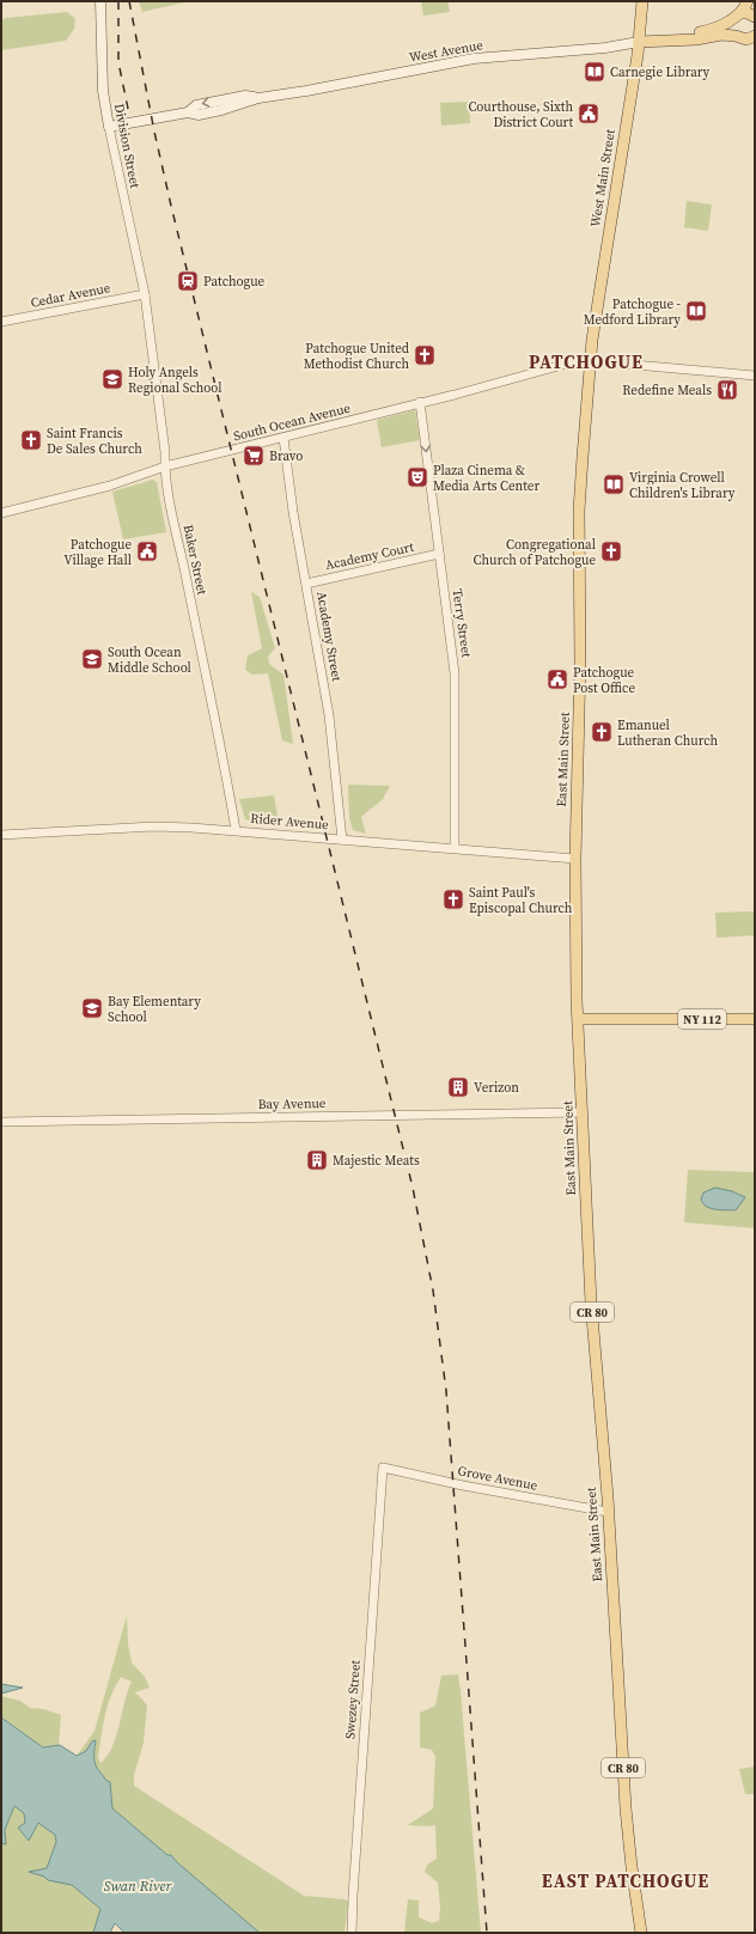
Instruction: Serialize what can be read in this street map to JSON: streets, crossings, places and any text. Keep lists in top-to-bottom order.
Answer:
{
  "streets": {
    "main road": [
      "West Avenue",
      "Division Street",
      "West Main Street",
      "East Main Street",
      "NY 112",
      "CR 80"
    ],
    "street": [
      "Cedar Avenue",
      "South Ocean Avenue",
      "Academy Court",
      "Baker Street",
      "Terry Street",
      "Academy Street",
      "Rider Avenue",
      "Bay Avenue",
      "Grove Avenue",
      "Swezey Street"
    ]
  },
  "crossings": [
    ["West Avenue", "Division Street"],
    ["West Avenue", "West Main Street"],
    ["Division Street", "Cedar Avenue"],
    ["Division Street", "Baker Street"],
    ["West Main Street", "South Ocean Avenue"],
    ["West Main Street", "East Main Street"],
    ["Cedar Avenue", "Baker Street"],
    ["South Ocean Avenue", "Baker Street"],
    ["South Ocean Avenue", "Terry Street"],
    ["South Ocean Avenue", "Academy Street"],
    ["South Ocean Avenue", "East Main Street"],
    ["Academy Court", "Terry Street"],
    ["Academy Court", "Academy Street"],
    ["Baker Street", "Rider Avenue"],
    ["Terry Street", "Rider Avenue"],
    ["Academy Street", "Rider Avenue"],
    ["East Main Street", "Rider Avenue"],
    ["East Main Street", "NY 112"],
    ["East Main Street", "Bay Avenue"],
    ["East Main Street", "Grove Avenue"],
    ["Grove Avenue", "Swezey Street"]
  ],
  "districts": ["PATCHOGUE", "EAST PATCHOGUE"],
  "water": ["Swan River"],
  "places": {
    "library": ["Carnegie Library", "Patchogue - Medford Library", "Virginia Crowell Children's Library"],
    "public building": ["Courthouse, Sixth District Court", "Patchogue Village Hall", "Patchogue Post Office"],
    "station": ["Patchogue"],
    "church": [
      "Patchogue United Methodist Church",
      "Saint Francis De Sales Church",
      "Congregational Church of Patchogue",
      "Emanuel Lutheran Church",
      "Saint Paul's Episcopal Church"
    ],
    "school or university": ["Holy Angels Regional School", "South Ocean Middle School", "Bay Elementary School"],
    "restaurant": ["Redefine Meals"],
    "supermarket": ["Bravo"],
    "theatre": ["Plaza Cinema & Media Arts Center"],
    "building": ["Verizon", "Majestic Meats"]
  }
}
